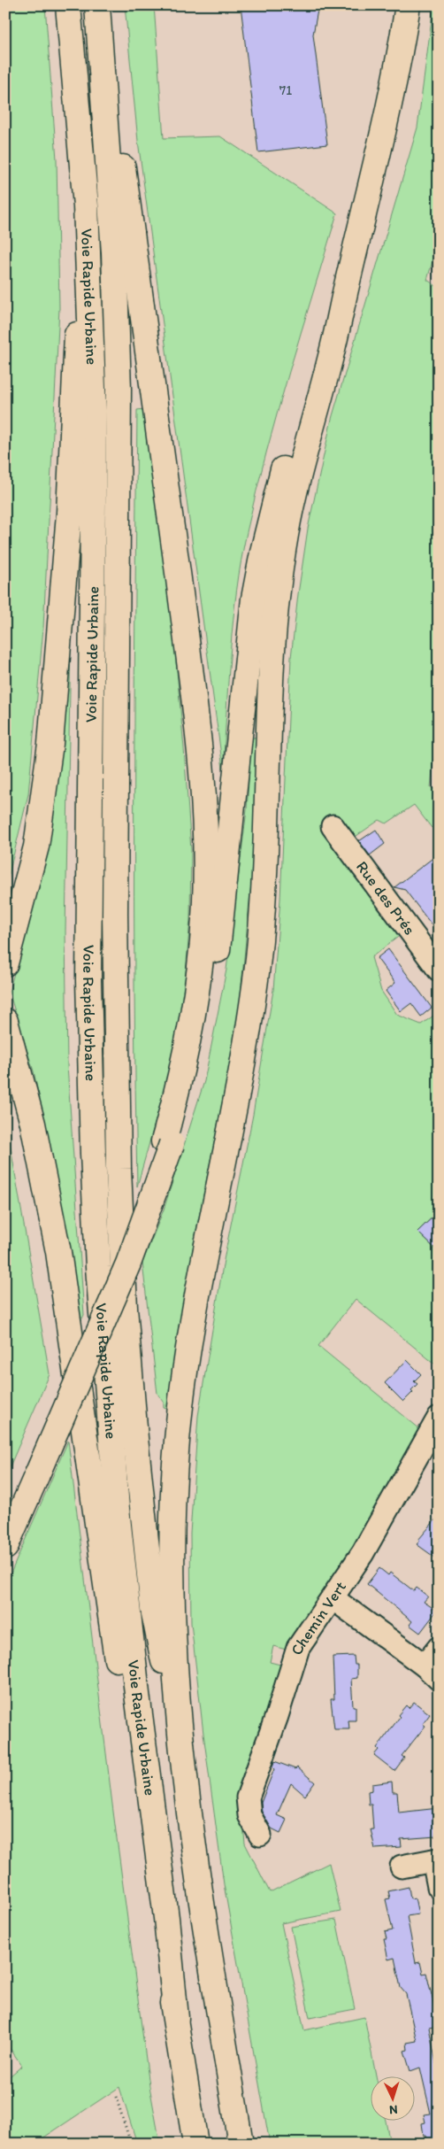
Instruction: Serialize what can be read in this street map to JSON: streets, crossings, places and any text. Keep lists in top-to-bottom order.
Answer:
{
  "streets": {
    "highway": ["Voie Rapide Urbaine"],
    "street": ["Rue des Prés", "Chemin Vert"]
  },
  "house_numbers": ["71"],
  "north": "bottom"
}
